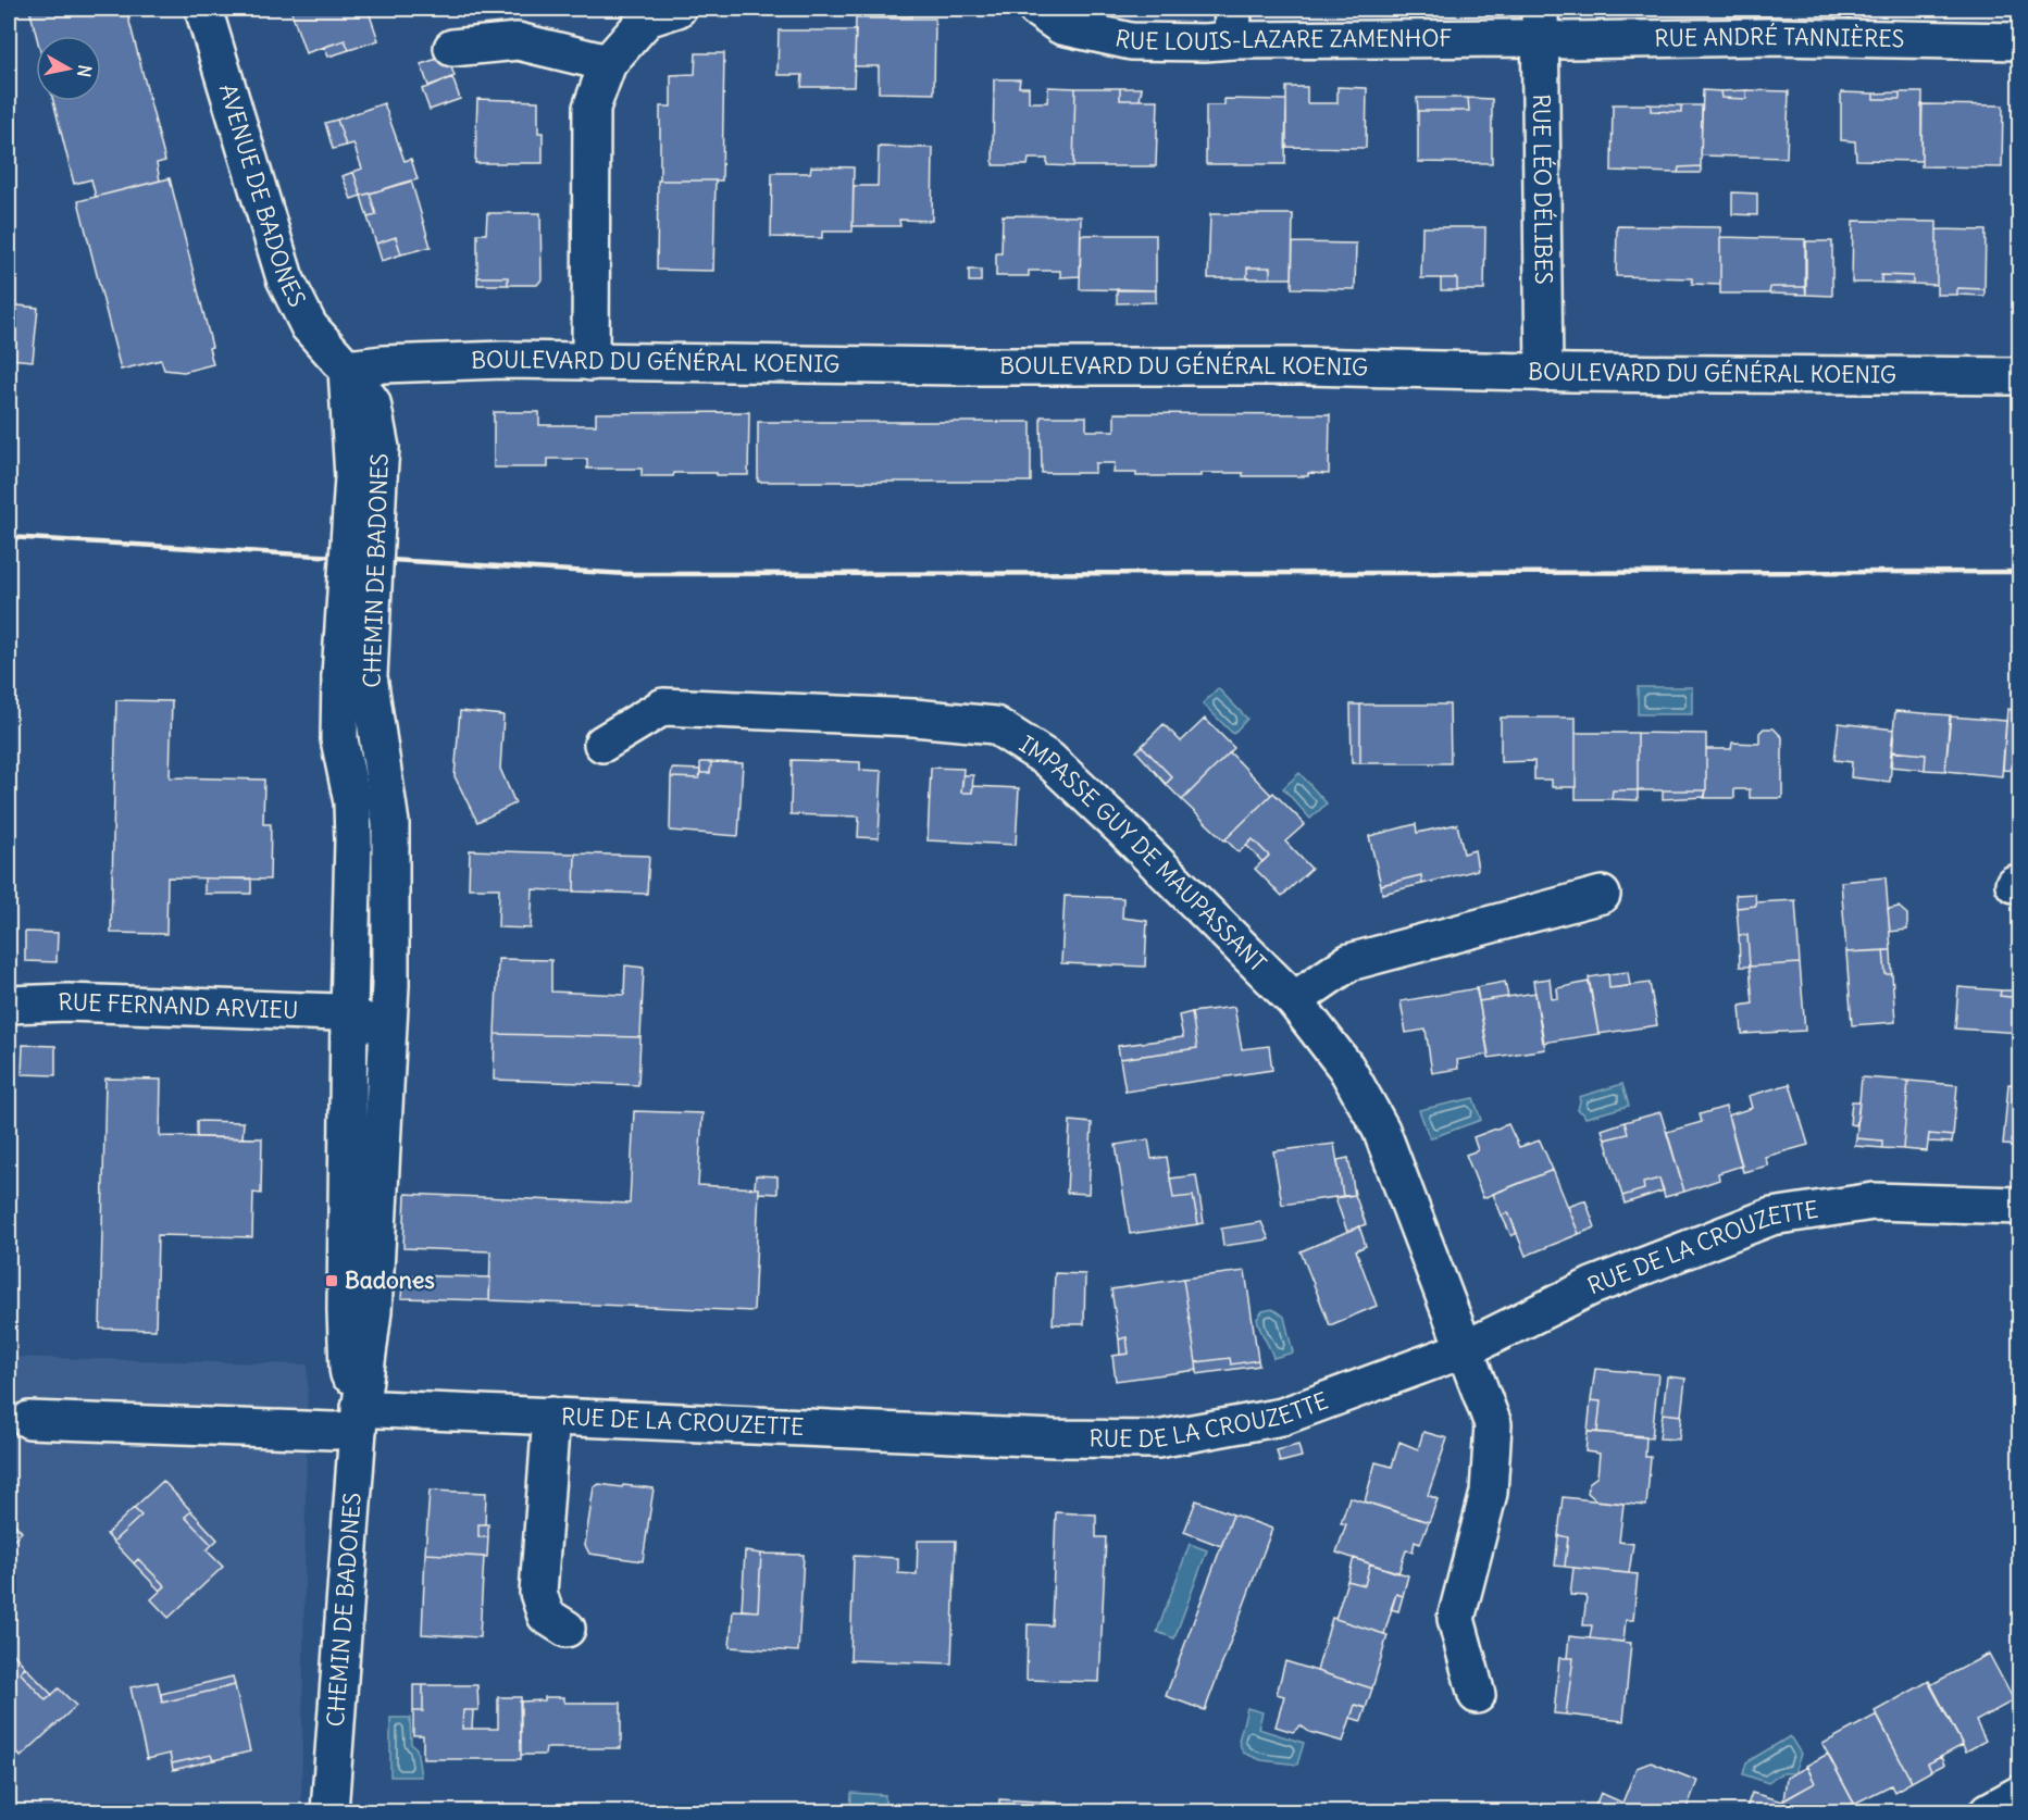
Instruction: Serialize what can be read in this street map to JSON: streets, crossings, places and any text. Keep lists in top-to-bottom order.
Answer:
{
  "streets": {
    "street": [
      "RUE LOUIS-LAZARE ZAMENHOF",
      "RUE ANDRÉ TANNIÈRES",
      "RUE LÉO DÉLIBES",
      "AVENUE DE BADONES",
      "BOULEVARD DU GÉNÉRAL KOENIG",
      "CHEMIN DE BADONES",
      "IMPASSE GUY DE MAUPASSANT",
      "RUE FERNAND ARVIEU",
      "RUE DE LA CROUZETTE"
    ]
  },
  "crossings": [
    ["RUE LOUIS-LAZARE ZAMENHOF", "RUE ANDRÉ TANNIÈRES"],
    ["RUE LOUIS-LAZARE ZAMENHOF", "RUE LÉO DÉLIBES"],
    ["RUE ANDRÉ TANNIÈRES", "RUE LÉO DÉLIBES"],
    ["RUE LÉO DÉLIBES", "BOULEVARD DU GÉNÉRAL KOENIG"],
    ["AVENUE DE BADONES", "BOULEVARD DU GÉNÉRAL KOENIG"],
    ["AVENUE DE BADONES", "CHEMIN DE BADONES"],
    ["BOULEVARD DU GÉNÉRAL KOENIG", "CHEMIN DE BADONES"],
    ["CHEMIN DE BADONES", "RUE FERNAND ARVIEU"],
    ["CHEMIN DE BADONES", "RUE DE LA CROUZETTE"],
    ["IMPASSE GUY DE MAUPASSANT", "RUE DE LA CROUZETTE"]
  ],
  "places": {
    "transit": ["Badones"]
  },
  "north": "right"
}
